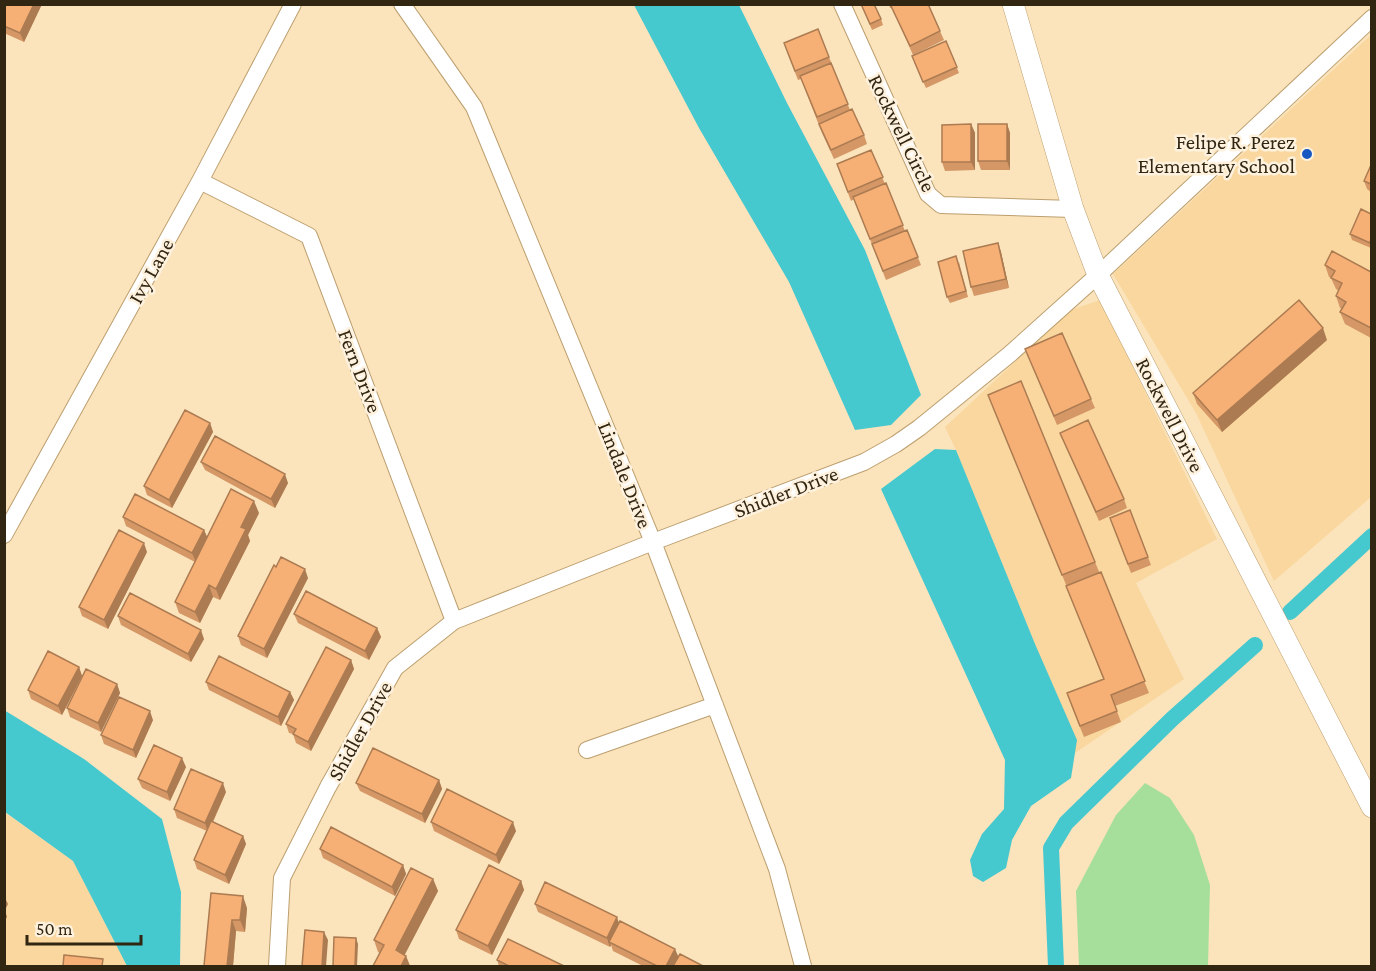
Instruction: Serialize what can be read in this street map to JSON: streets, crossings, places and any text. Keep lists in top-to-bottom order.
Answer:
{
  "streets": {
    "street": [
      "Rockwell Circle",
      "Ivy Lane",
      "Fern Drive",
      "Rockwell Drive",
      "Lindale Drive",
      "Shidler Drive"
    ]
  },
  "crossings": [
    ["Rockwell Circle", "Rockwell Drive"],
    ["Ivy Lane", "Fern Drive"],
    ["Fern Drive", "Shidler Drive"],
    ["Rockwell Drive", "Shidler Drive"],
    ["Lindale Drive", "Shidler Drive"]
  ],
  "places": ["Felipe R. Perez Elementary School"],
  "scale_bar": "50 m"
}
